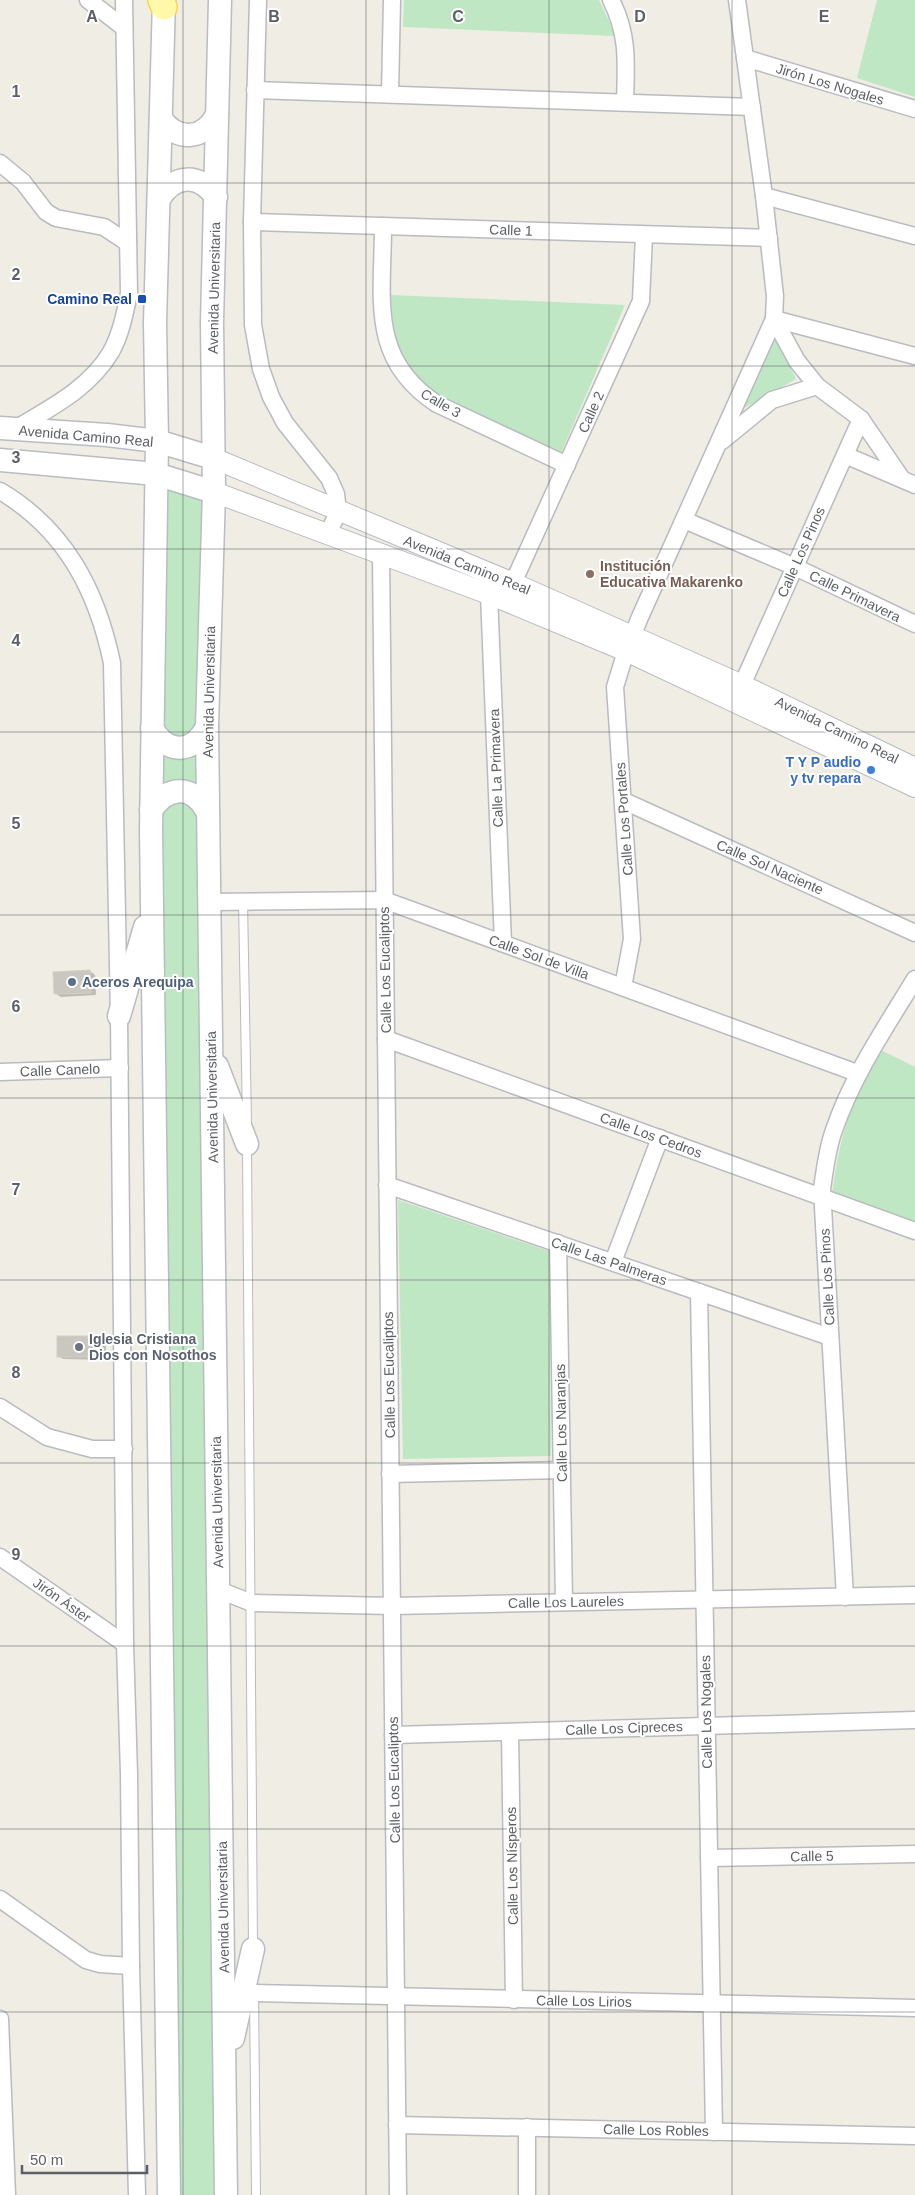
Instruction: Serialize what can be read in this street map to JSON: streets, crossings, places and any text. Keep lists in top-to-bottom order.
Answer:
{
  "streets": {
    "main road": ["Avenida Universitaria", "Avenida Camino Real"],
    "street": [
      "Jirón Los Nogales",
      "Calle 1",
      "Calle 3",
      "Calle 2",
      "Calle Los Pinos",
      "Calle Primavera",
      "Calle La Primavera",
      "Calle Los Portales",
      "Calle Sol Naciente",
      "Calle Sol de Villa",
      "Calle Los Eucaliptos",
      "Calle Canelo",
      "Calle Los Cedros",
      "Calle Las Palmeras",
      "Calle Los Naranjas",
      "Jirón Áster",
      "Calle Los Laureles",
      "Calle Los Nogales",
      "Calle Los Cipreces",
      "Calle 5",
      "Calle Los Nísperos",
      "Calle Los Lirios",
      "Calle Los Robles"
    ]
  },
  "crossings": [
    ["Calle 1", "Calle 3"],
    ["Calle 1", "Calle 2"],
    ["Avenida Universitaria", "Avenida Camino Real"],
    ["Avenida Universitaria", "Calle Sol de Villa"],
    ["Avenida Universitaria", "Calle Los Laureles"],
    ["Calle 3", "Calle 2"],
    ["Calle 2", "Avenida Camino Real"],
    ["Avenida Camino Real", "Calle Los Pinos"],
    ["Avenida Camino Real", "Calle La Primavera"],
    ["Avenida Camino Real", "Calle Los Portales"],
    ["Avenida Camino Real", "Calle Los Eucaliptos"],
    ["Calle Los Pinos", "Calle Primavera"],
    ["Calle Los Pinos", "Calle Sol de Villa"],
    ["Calle Los Pinos", "Calle Los Cedros"],
    ["Calle Los Pinos", "Calle Las Palmeras"],
    ["Calle Los Pinos", "Calle Los Laureles"],
    ["Calle Primavera", "Calle Los Portales"],
    ["Calle La Primavera", "Calle Sol de Villa"],
    ["Calle Los Portales", "Calle Sol Naciente"],
    ["Calle Los Portales", "Calle Sol de Villa"],
    ["Calle Sol de Villa", "Calle Los Eucaliptos"],
    ["Calle Los Eucaliptos", "Calle Los Cedros"],
    ["Calle Los Eucaliptos", "Calle Las Palmeras"],
    ["Calle Los Eucaliptos", "Calle Los Laureles"],
    ["Calle Los Eucaliptos", "Calle Los Cipreces"],
    ["Calle Los Eucaliptos", "Calle Los Lirios"],
    ["Calle Los Eucaliptos", "Calle Los Robles"],
    ["Calle Las Palmeras", "Calle Los Naranjas"],
    ["Calle Las Palmeras", "Calle Los Nogales"],
    ["Calle Los Naranjas", "Calle Los Laureles"],
    ["Calle Los Laureles", "Calle Los Nogales"],
    ["Calle Los Nogales", "Calle Los Cipreces"],
    ["Calle Los Nogales", "Calle 5"],
    ["Calle Los Nogales", "Calle Los Lirios"],
    ["Calle Los Nogales", "Calle Los Robles"],
    ["Calle Los Cipreces", "Calle Los Nísperos"],
    ["Calle Los Nísperos", "Calle Los Lirios"]
  ],
  "places": {
    "transit": ["Camino Real"],
    "other": [
      "Institución Educativa Makarenko",
      "T Y P audio y tv repara",
      "Aceros Arequipa",
      "Iglesia Cristiana Dios con Nosothos"
    ]
  },
  "scale_bar": "50 m",
  "grid": {
    "columns": [
      "A",
      "B",
      "C",
      "D",
      "E"
    ],
    "rows": [
      "1",
      "2",
      "3",
      "4",
      "5",
      "6",
      "7",
      "8",
      "9"
    ]
  }
}
